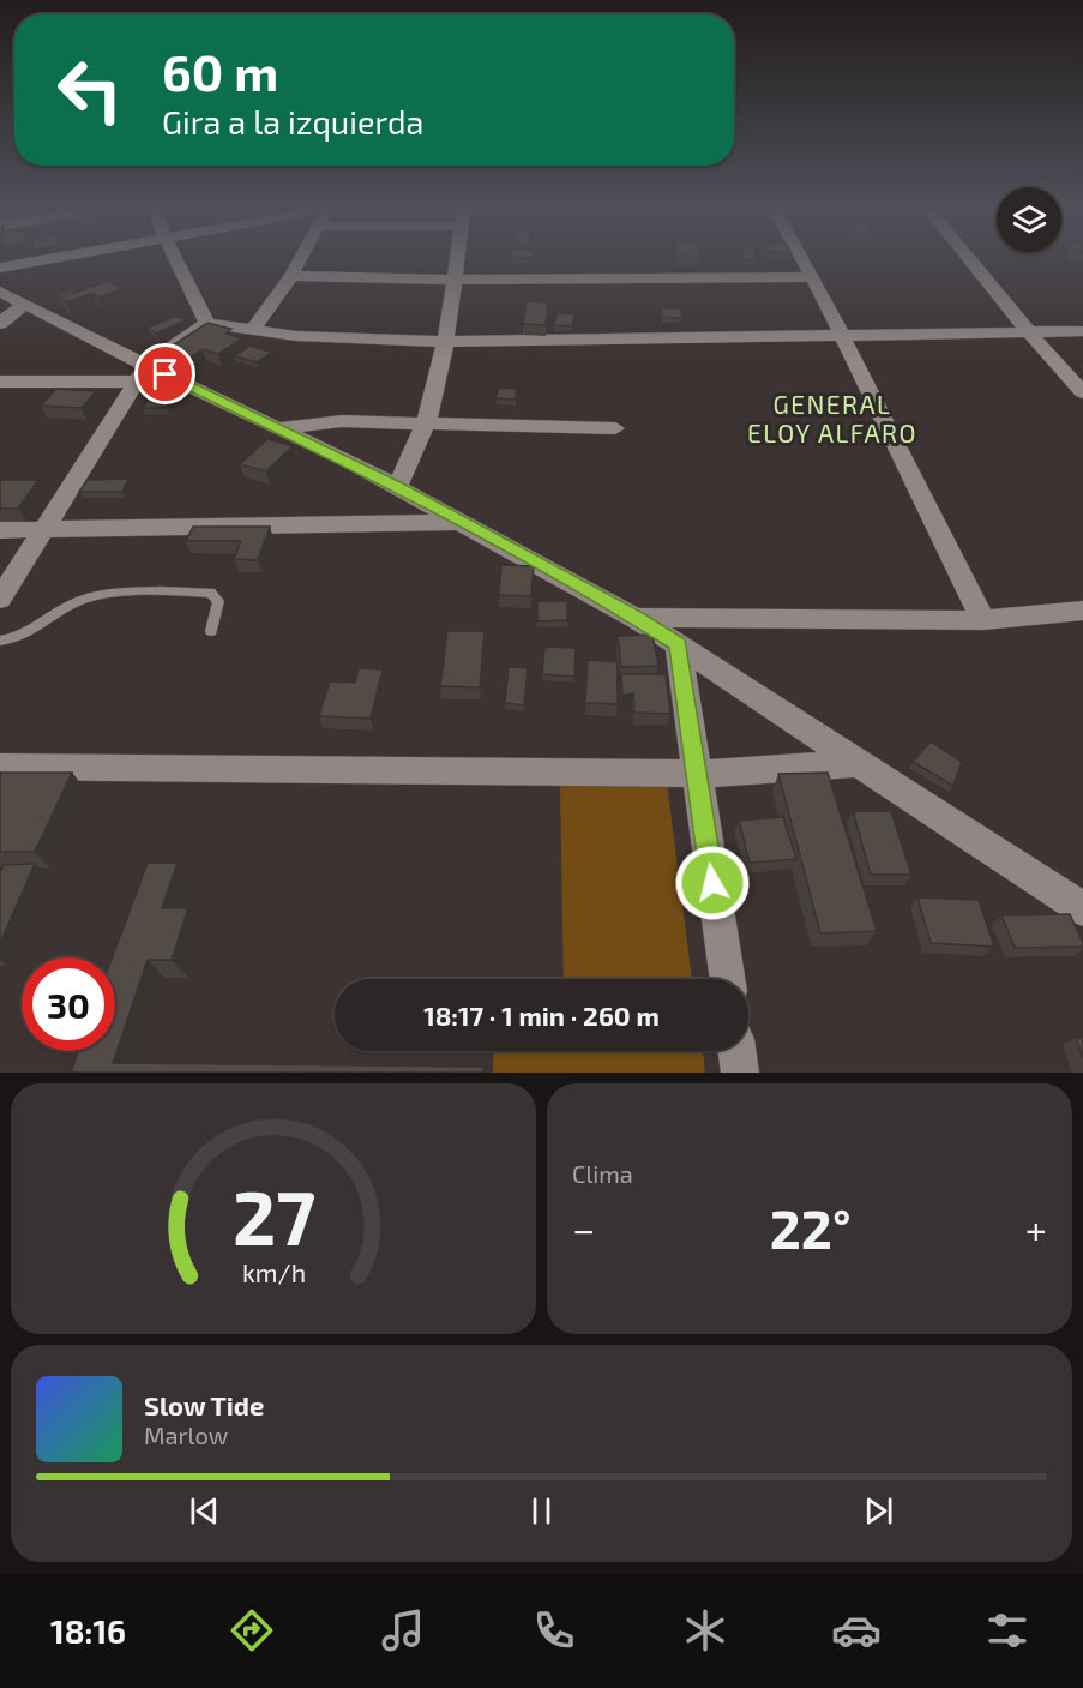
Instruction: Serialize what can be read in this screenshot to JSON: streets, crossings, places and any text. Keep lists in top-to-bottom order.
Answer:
{
  "districts": ["GENERAL ELOY ALFARO"],
  "page": {
    "turn": ["60 m", "Gira a la izquierda"],
    "limit": "30",
    "trip": "18:17 · 1 min · 260 m",
    "tile": "Clima",
    "heat": ["−", "22°", "+"],
    "song": ["Slow Tide", "Marlow"],
    "tabs": "18:16",
    "gauge": ["27", "km/h"]
  }
}
